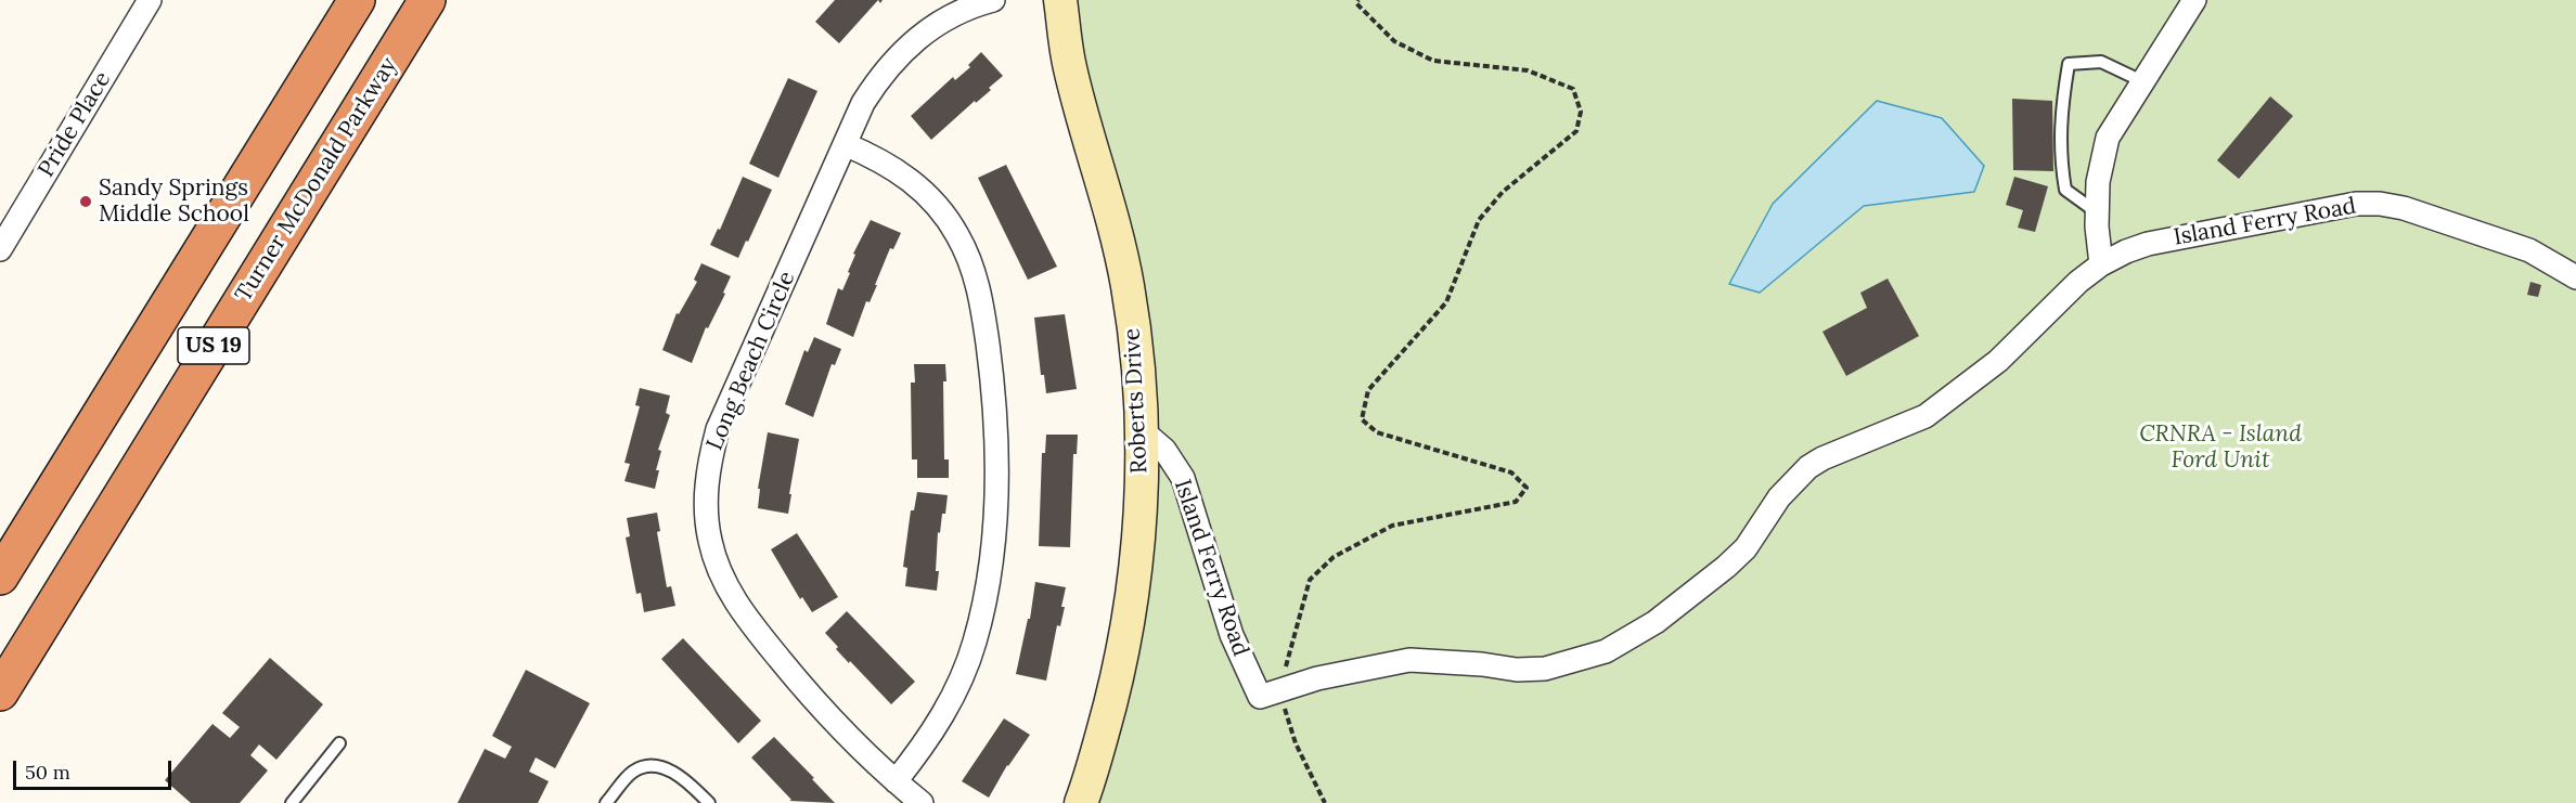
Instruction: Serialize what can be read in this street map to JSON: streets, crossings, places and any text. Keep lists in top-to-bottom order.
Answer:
{
  "streets": {
    "highway": ["Turner McDonald Parkway", "US 19"],
    "street": [
      "Pride Place",
      "Island Ferry Road",
      "Long Beach Circle",
      "Roberts Drive"
    ]
  },
  "crossings": [
    ["Island Ferry Road", "Roberts Drive"]
  ],
  "parks": ["CRNRA - Island Ford Unit"],
  "places": ["Sandy Springs Middle School"],
  "scale_bar": "50 m"
}
